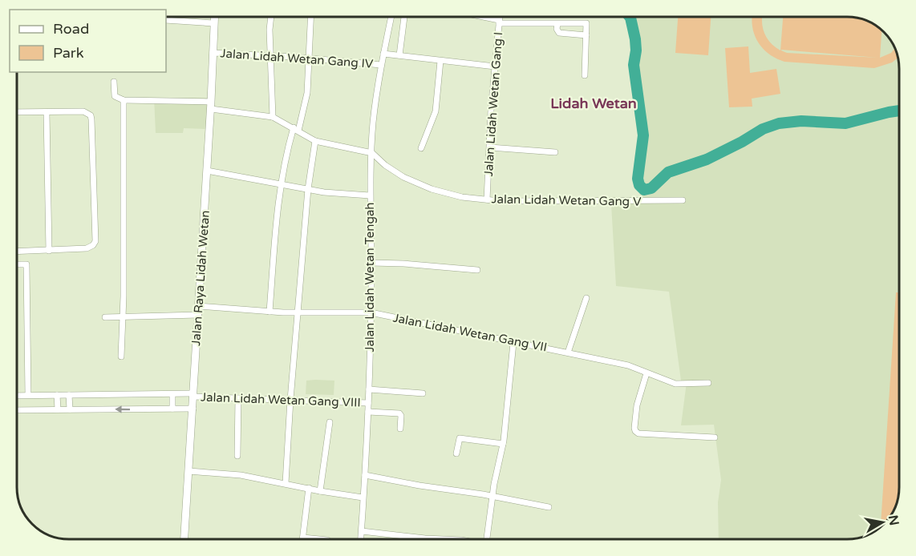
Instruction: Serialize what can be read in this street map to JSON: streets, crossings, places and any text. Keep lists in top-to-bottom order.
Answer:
{
  "streets": {
    "main road": ["Jalan Raya Lidah Wetan"],
    "street": [
      "Jalan Lidah Wetan Gang IV",
      "Jalan Lidah Wetan Gang I",
      "Jalan Lidah Wetan Gang V",
      "Jalan Lidah Wetan Tengah",
      "Jalan Lidah Wetan Gang VII",
      "Jalan Lidah Wetan Gang VIII"
    ]
  },
  "crossings": [
    ["Jalan Lidah Wetan Gang IV", "Jalan Lidah Wetan Gang I"],
    ["Jalan Lidah Wetan Gang IV", "Jalan Lidah Wetan Tengah"],
    ["Jalan Lidah Wetan Gang IV", "Jalan Raya Lidah Wetan"],
    ["Jalan Lidah Wetan Gang I", "Jalan Lidah Wetan Gang V"],
    ["Jalan Lidah Wetan Gang V", "Jalan Lidah Wetan Tengah"],
    ["Jalan Lidah Wetan Tengah", "Jalan Lidah Wetan Gang VII"],
    ["Jalan Lidah Wetan Tengah", "Jalan Lidah Wetan Gang VIII"],
    ["Jalan Raya Lidah Wetan", "Jalan Lidah Wetan Gang VII"],
    ["Jalan Raya Lidah Wetan", "Jalan Lidah Wetan Gang VIII"]
  ],
  "districts": ["Lidah Wetan"],
  "legend": ["Road", "Park"],
  "north": "right"
}
